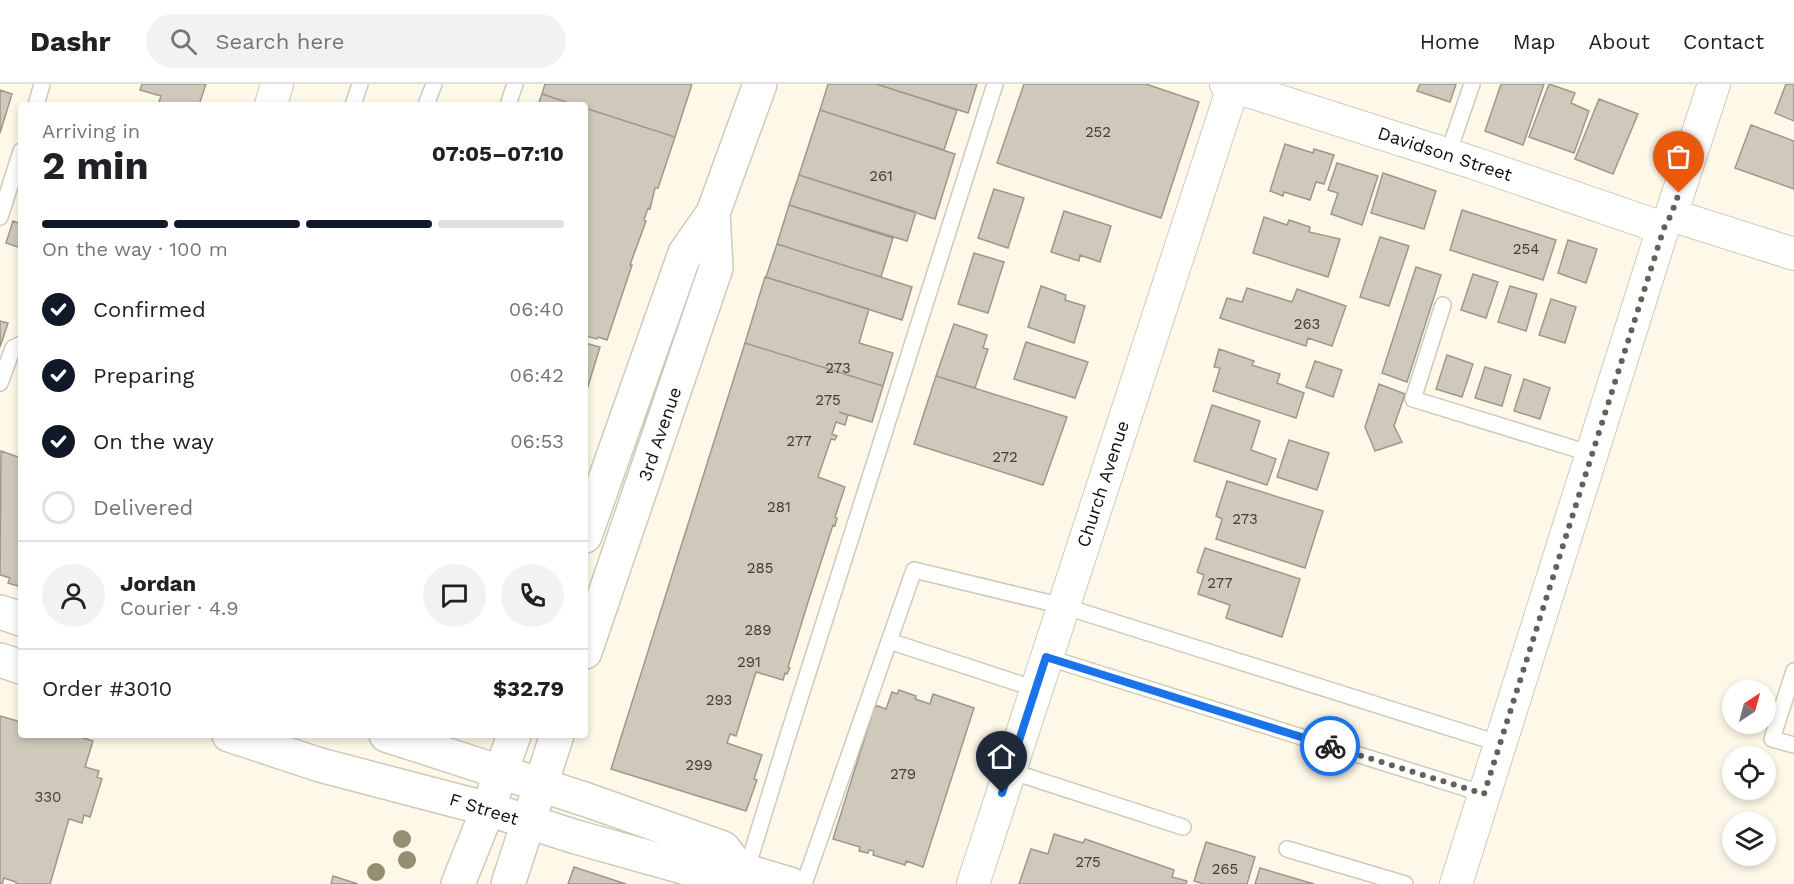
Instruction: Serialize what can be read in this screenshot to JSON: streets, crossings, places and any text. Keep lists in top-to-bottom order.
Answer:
{
  "streets": {
    "main road": ["3rd Avenue", "F Street"],
    "street": ["Davidson Street", "Church Avenue"]
  },
  "crossings": [
    ["Davidson Street", "Church Avenue"]
  ],
  "house_numbers": [
    "252",
    "261",
    "254",
    "263",
    "273",
    "275",
    "277",
    "272",
    "281",
    "273",
    "285",
    "277",
    "289",
    "291",
    "293",
    "299",
    "279",
    "330",
    "275",
    "265"
  ],
  "north": "top right",
  "page": {
    "header": "Dashr",
    "search": "Search here",
    "nav": [
      "Home",
      "Map",
      "About",
      "Contact"
    ],
    "heading": ["2 min", "Arriving in", "07:05–07:10"],
    "panel": [
      "Jordan",
      "Courier · 4.9",
      "Order #3010",
      "$32.79"
    ],
    "bar": "On the way · 100 m",
    "list": [
      ["Confirmed", "06:40"],
      ["Preparing", "06:42"],
      ["On the way", "06:53"],
      "Delivered"
    ]
  }
}
